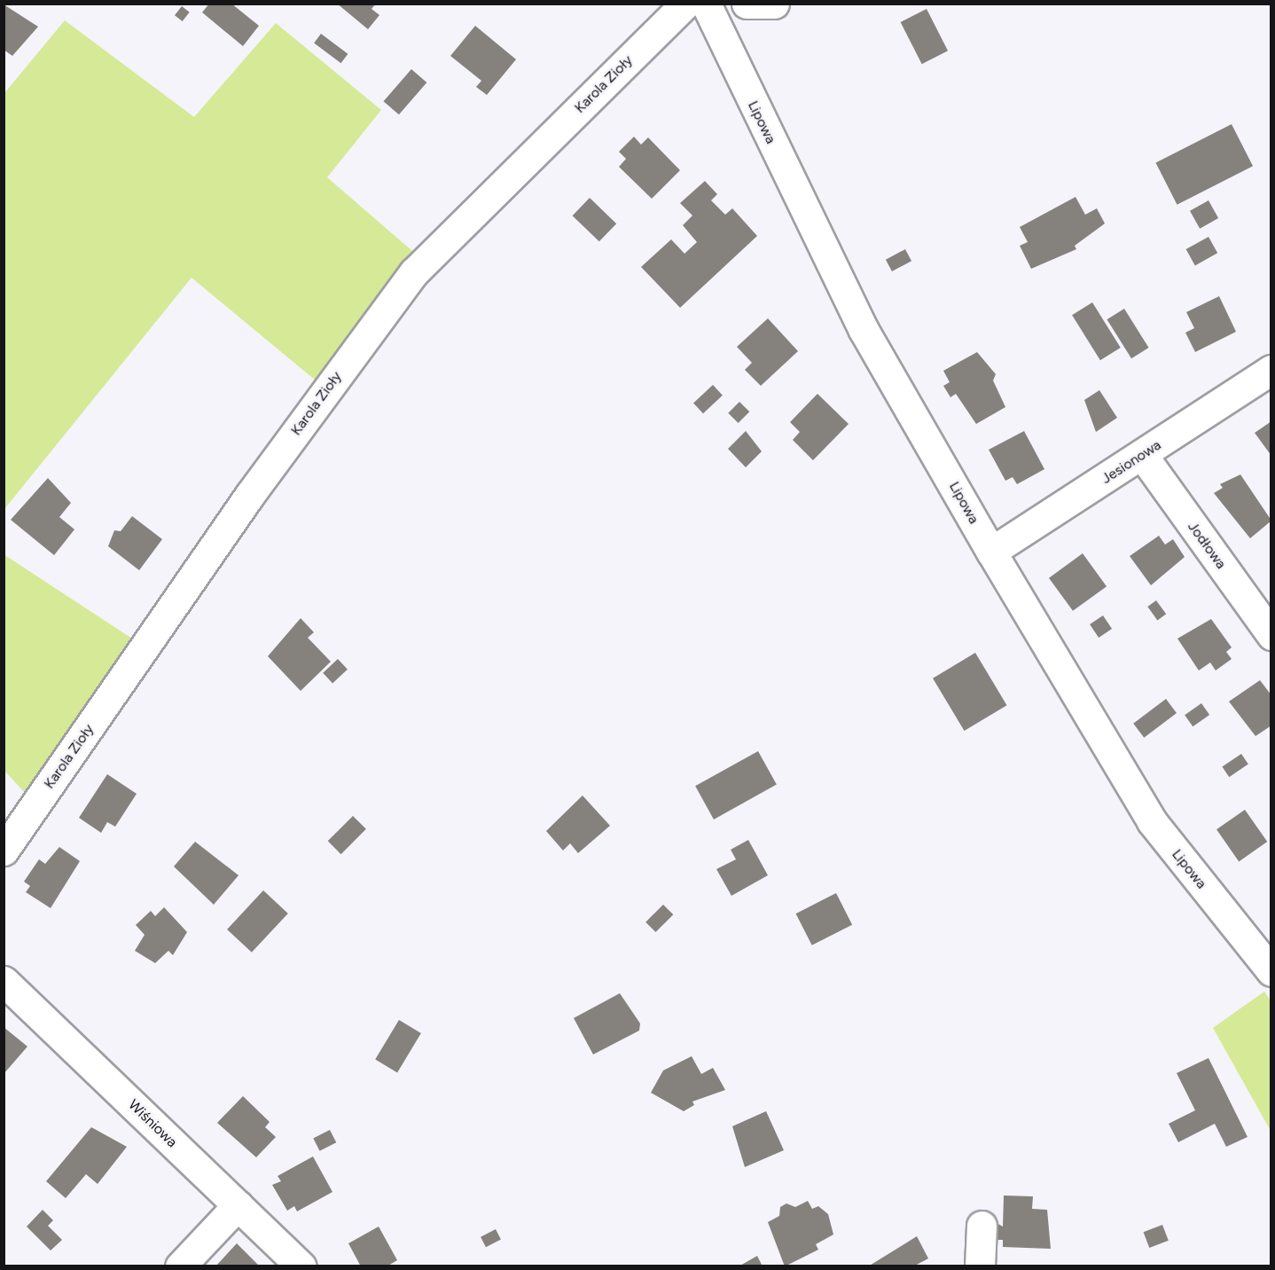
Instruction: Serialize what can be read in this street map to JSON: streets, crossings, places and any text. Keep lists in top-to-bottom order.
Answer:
{
  "streets": {
    "street": [
      "Karola Zioły",
      "Lipowa",
      "Jesionowa",
      "Jodłowa",
      "Wiśniowa"
    ]
  },
  "crossings": [
    ["Lipowa", "Jesionowa"],
    ["Jesionowa", "Jodłowa"]
  ]
}
